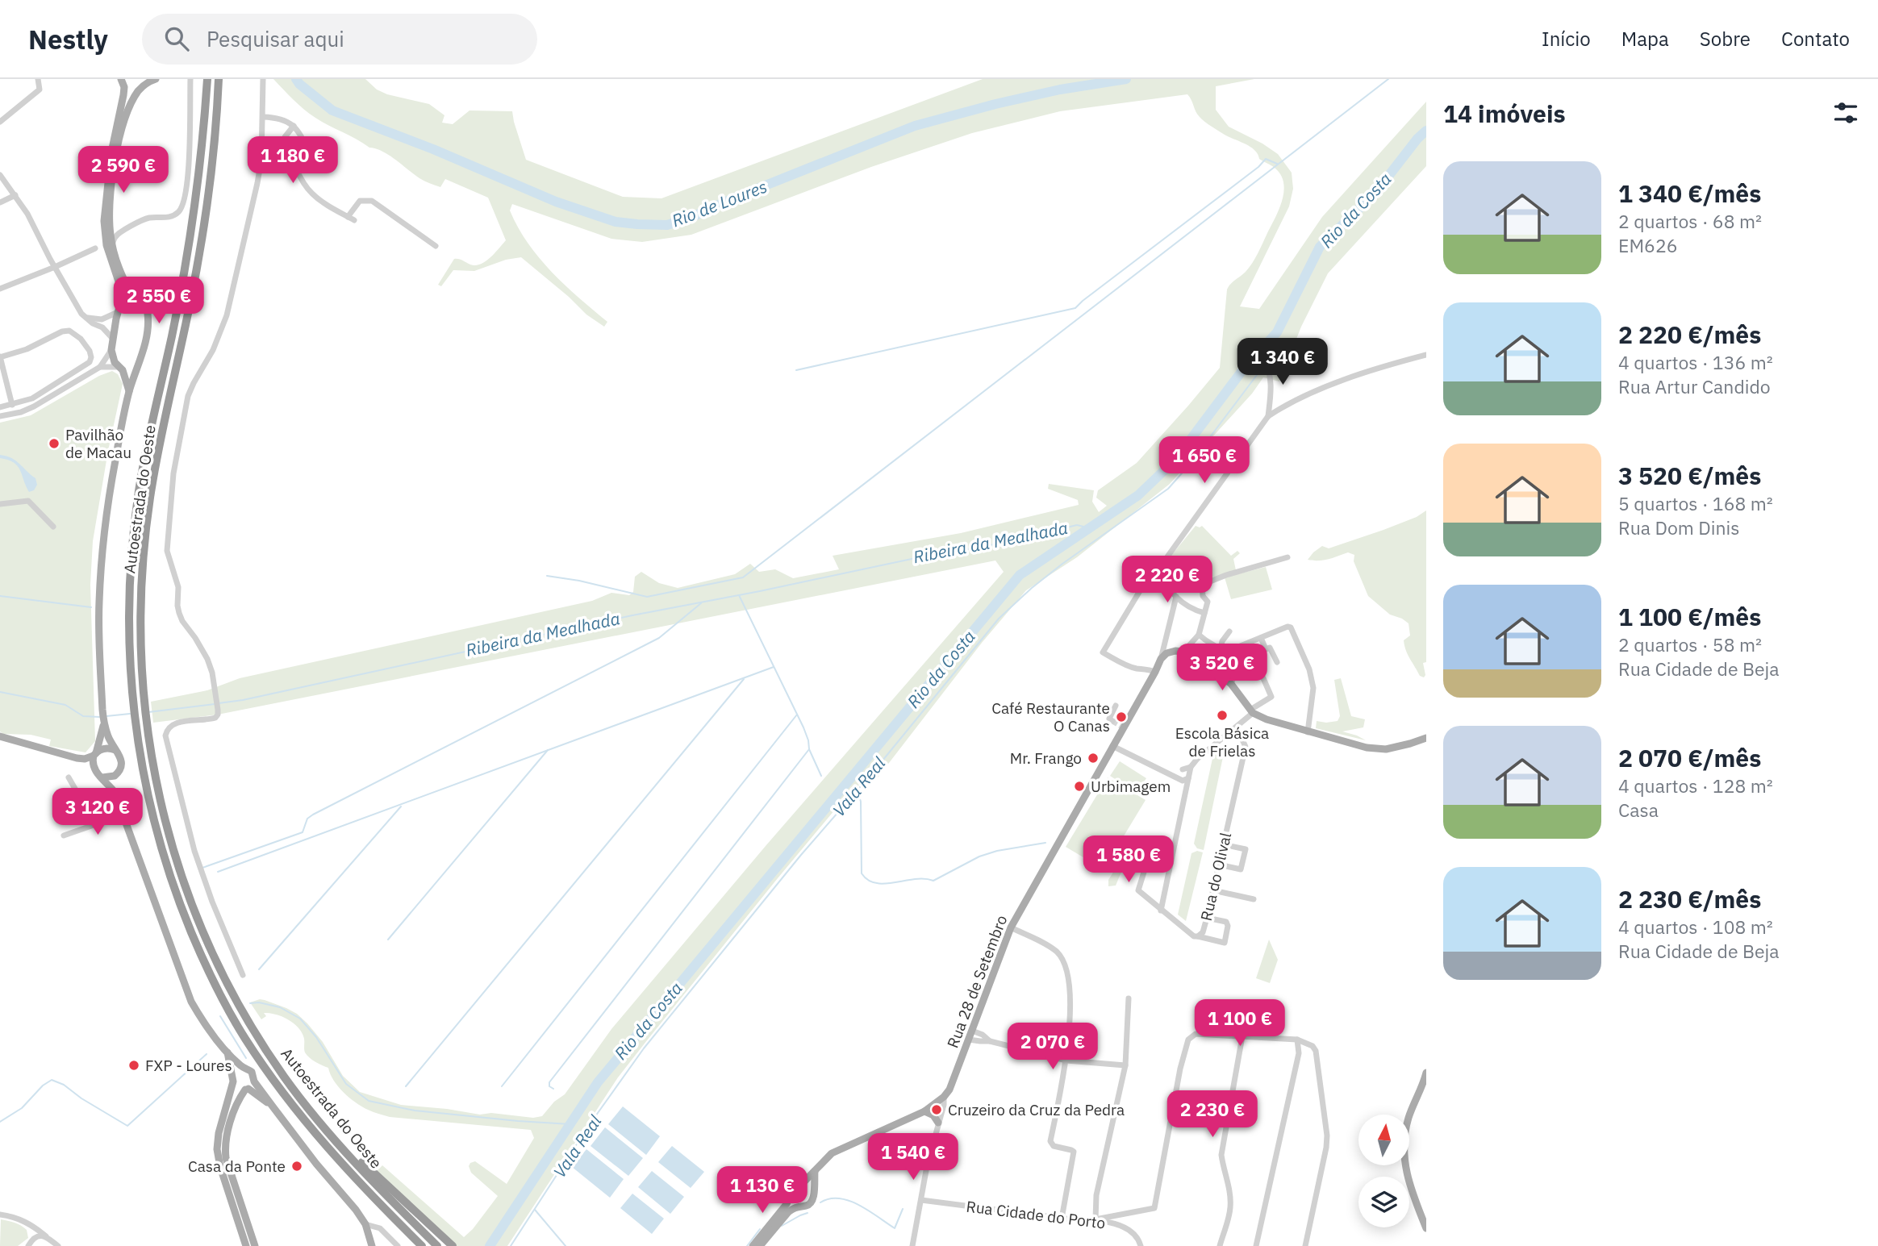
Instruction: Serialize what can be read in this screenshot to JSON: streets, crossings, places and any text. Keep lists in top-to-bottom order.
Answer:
{
  "streets": {
    "highway": ["Autoestrada do Oeste"],
    "main road": ["Rua 28 de Setembro"],
    "street": ["Rua do Olival", "Rua Cidade do Porto"]
  },
  "water": [
    "Rio de Loures",
    "Rio da Costa",
    "Ribeira da Mealhada",
    "Vala Real"
  ],
  "places": [
    "Pavilhão de Macau",
    "Escola Básica de Frielas",
    "Café Restaurante O Canas",
    "Mr. Frango",
    "Urbimagem",
    "FXP - Loures",
    "Cruzeiro da Cruz da Pedra",
    "Casa da Ponte"
  ],
  "north": "top",
  "page": {
    "header": "Nestly",
    "search": "Pesquisar aqui",
    "nav": [
      "Início",
      "Mapa",
      "Sobre",
      "Contato"
    ],
    "heading": "14 imóveis",
    "price": [
      "1 180 €",
      "2 590 €",
      "2 550 €",
      "1 340 €",
      "1 650 €",
      "2 220 €",
      "3 520 €",
      "3 120 €",
      "1 580 €",
      "1 100 €",
      "2 070 €",
      "2 230 €",
      "1 540 €",
      "1 130 €"
    ],
    "list": [
      {
        "name": "1 340 €/mês",
        "note": "2 quartos · 68 m² · EM626"
      },
      {
        "name": "2 220 €/mês",
        "note": "4 quartos · 136 m² · Rua Artur Candido"
      },
      {
        "name": "3 520 €/mês",
        "note": "5 quartos · 168 m² · Rua Dom Dinis"
      },
      {
        "name": "1 100 €/mês",
        "note": "2 quartos · 58 m² · Rua Cidade de Beja"
      },
      {
        "name": "2 070 €/mês",
        "note": "4 quartos · 128 m² · Casa"
      },
      {
        "name": "2 230 €/mês",
        "note": "4 quartos · 108 m² · Rua Cidade de Beja"
      }
    ]
  }
}
